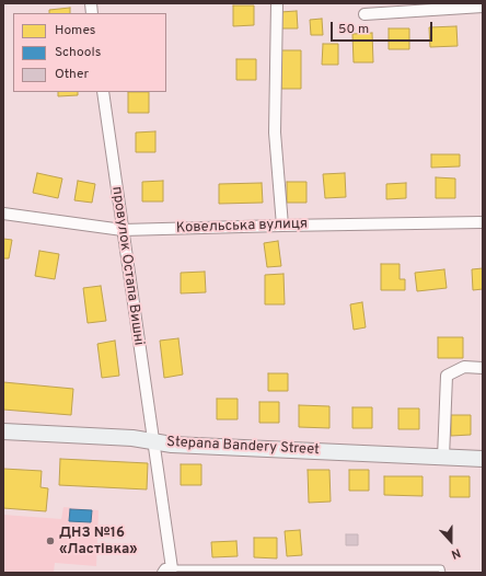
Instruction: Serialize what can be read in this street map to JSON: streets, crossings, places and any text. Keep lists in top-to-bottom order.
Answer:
{
  "streets": {
    "street": ["Ковельська вулиця", "провулок Остапа Вишні", "Stepana Bandery Street"]
  },
  "crossings": [
    ["Ковельська вулиця", "провулок Остапа Вишні"],
    ["провулок Остапа Вишні", "Stepana Bandery Street"]
  ],
  "places": ["ДНЗ №16 «Ластівка»"],
  "legend": ["Homes", "Schools", "Other"],
  "scale_bar": "50 m",
  "north": "bottom"
}
